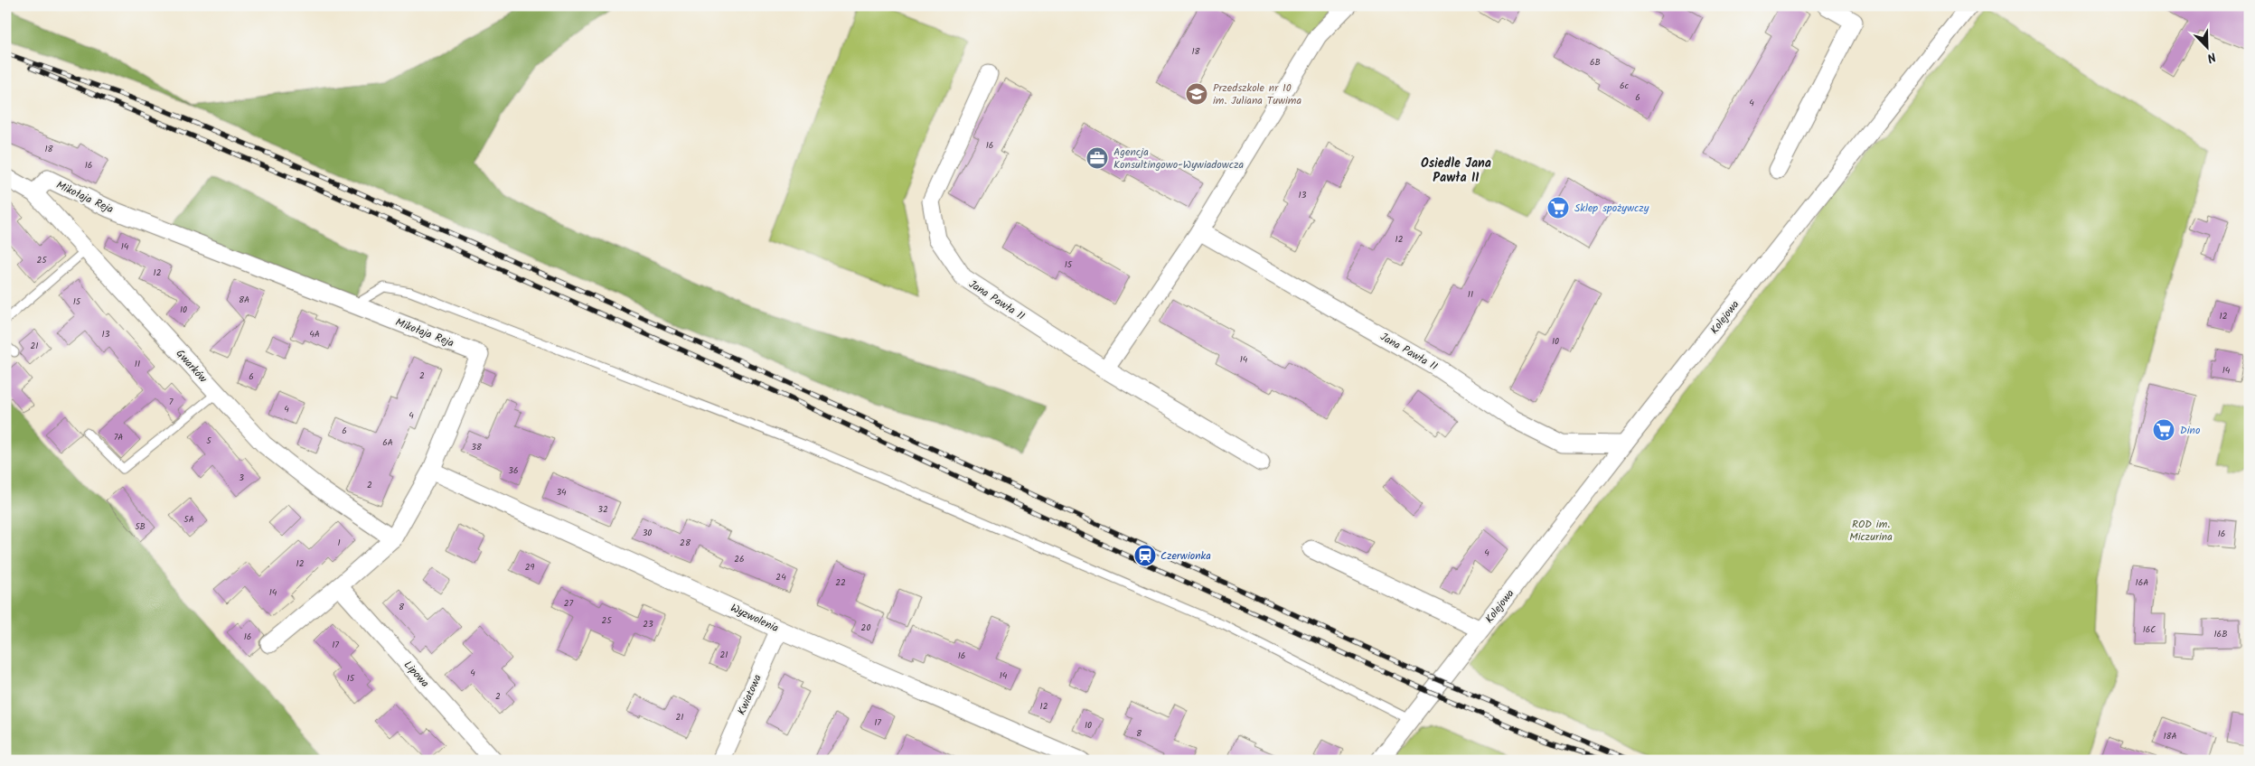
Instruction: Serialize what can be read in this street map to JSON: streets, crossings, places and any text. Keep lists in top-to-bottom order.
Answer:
{
  "streets": {
    "street": [
      "Mikołaja Reja",
      "Jana Pawła II",
      "Kolejowa",
      "Gwarków",
      "Wyzwolenia",
      "Lipowa",
      "Kwiatowa"
    ]
  },
  "crossings": [
    ["Mikołaja Reja", "Gwarków"],
    ["Mikołaja Reja", "Wyzwolenia"],
    ["Mikołaja Reja", "Lipowa"],
    ["Jana Pawła II", "Kolejowa"],
    ["Wyzwolenia", "Kwiatowa"]
  ],
  "districts": ["Osiedle Jana Pawła II"],
  "parks": ["ROD im. Miczurina"],
  "places": {
    "school or university": ["Przedszkole nr 10 im. Juliana Tuwima"],
    "office": ["Agencja Konsultingowo-Wywiadowcza"],
    "supermarket": ["Sklep spożywczy", "Dino"],
    "station": ["Czerwionka"]
  },
  "house_numbers": [
    "18",
    "6B",
    "6c",
    "6",
    "4",
    "16",
    "18",
    "16",
    "13",
    "12",
    "14",
    "25",
    "15",
    "12",
    "11",
    "8A",
    "15",
    "10",
    "12",
    "13",
    "4A",
    "10",
    "21",
    "14",
    "11",
    "14",
    "2",
    "6",
    "7",
    "4",
    "4",
    "6",
    "7A",
    "5",
    "6A",
    "38",
    "36",
    "3",
    "2",
    "34",
    "32",
    "5A",
    "5B",
    "30",
    "16",
    "1",
    "28",
    "4",
    "26",
    "12",
    "29",
    "24",
    "22",
    "16A",
    "14",
    "27",
    "8",
    "25",
    "23",
    "20",
    "16C",
    "16B",
    "16",
    "17",
    "21",
    "16",
    "4",
    "14",
    "15",
    "2",
    "12",
    "21",
    "17",
    "10",
    "8",
    "18A"
  ],
  "north": "bottom right"
}
